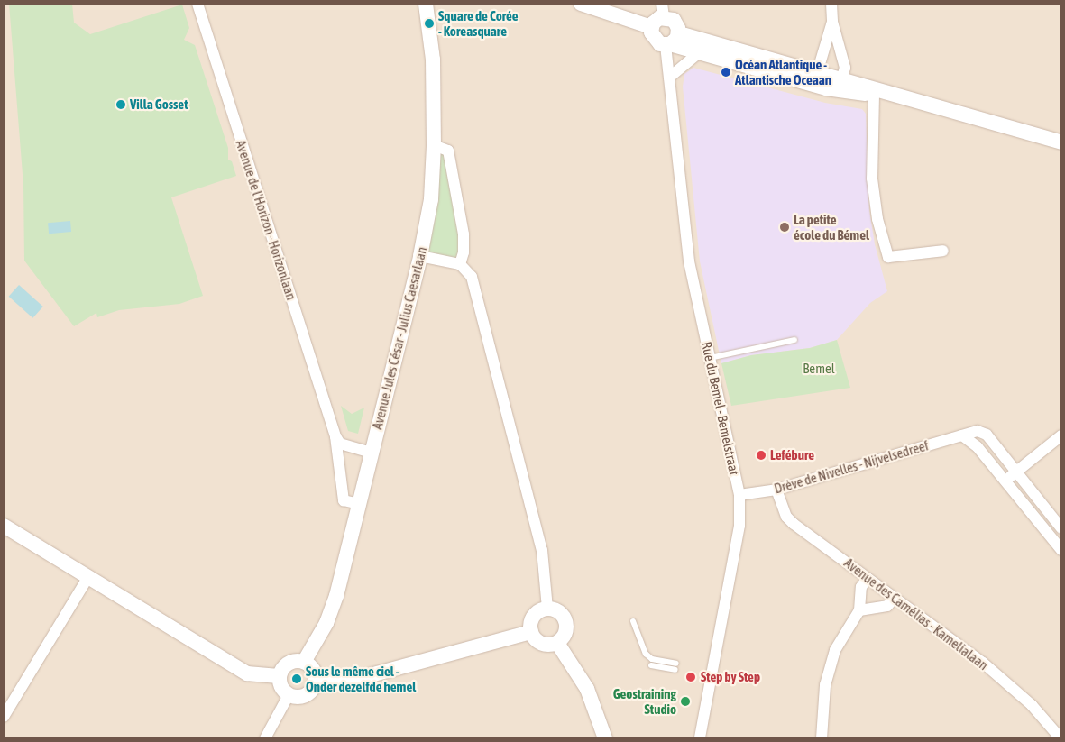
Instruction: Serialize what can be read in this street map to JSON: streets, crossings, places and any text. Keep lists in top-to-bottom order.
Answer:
{
  "streets": {
    "street": [
      "Avenue de l'Horizon - Horizonlaan",
      "Avenue Jules César - Julius Caesarlaan",
      "Rue du Bemel - Bemelstraat",
      "Drève de Nivelles - Nijvelsedreef",
      "Avenue des Camélias - Kamelialaan"
    ]
  },
  "crossings": [
    ["Avenue de l'Horizon - Horizonlaan", "Avenue Jules César - Julius Caesarlaan"],
    ["Rue du Bemel - Bemelstraat", "Drève de Nivelles - Nijvelsedreef"],
    ["Drève de Nivelles - Nijvelsedreef", "Avenue des Camélias - Kamelialaan"]
  ],
  "parks": ["Bemel"],
  "places": [
    "Square de Corée - Koreasquare",
    "Océan Atlantique - Atlantische Oceaan",
    "Villa Gosset",
    "La petite école du Bémel",
    "Lefébure",
    "Step by Step",
    "Sous le même ciel - Onder dezelfde hemel",
    "Geostraining Studio"
  ]
}
